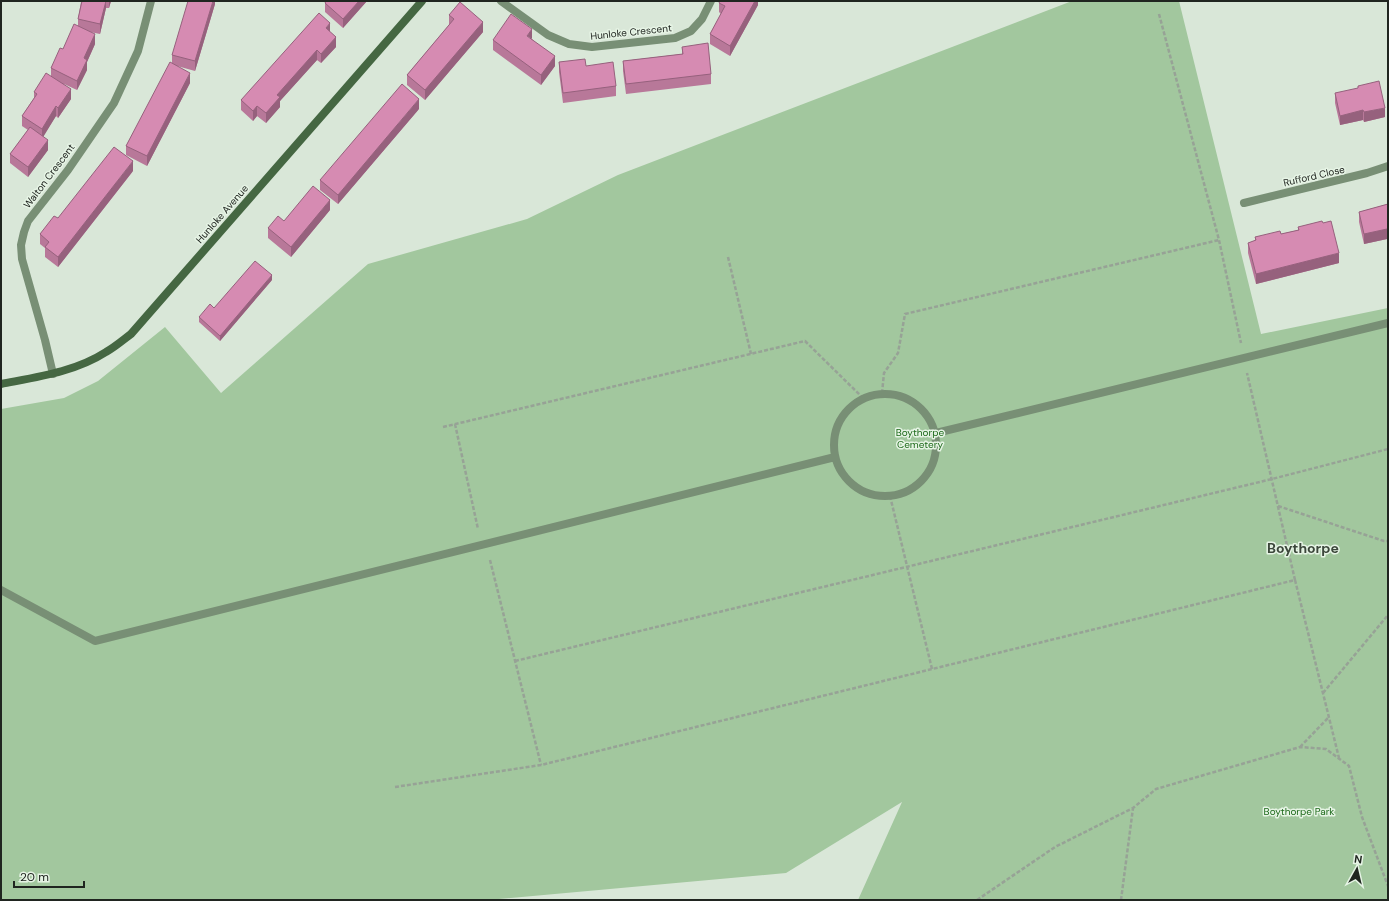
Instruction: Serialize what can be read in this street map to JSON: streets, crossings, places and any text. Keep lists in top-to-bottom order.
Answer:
{
  "streets": {
    "street": [
      "Hunloke Crescent",
      "Walton Crescent",
      "Rufford Close",
      "Hunloke Avenue"
    ]
  },
  "crossings": [
    ["Walton Crescent", "Hunloke Avenue"]
  ],
  "districts": ["Boythorpe"],
  "parks": ["Boythorpe Cemetery", "Boythorpe Park"],
  "scale_bar": "20 m",
  "north": "top"
}
